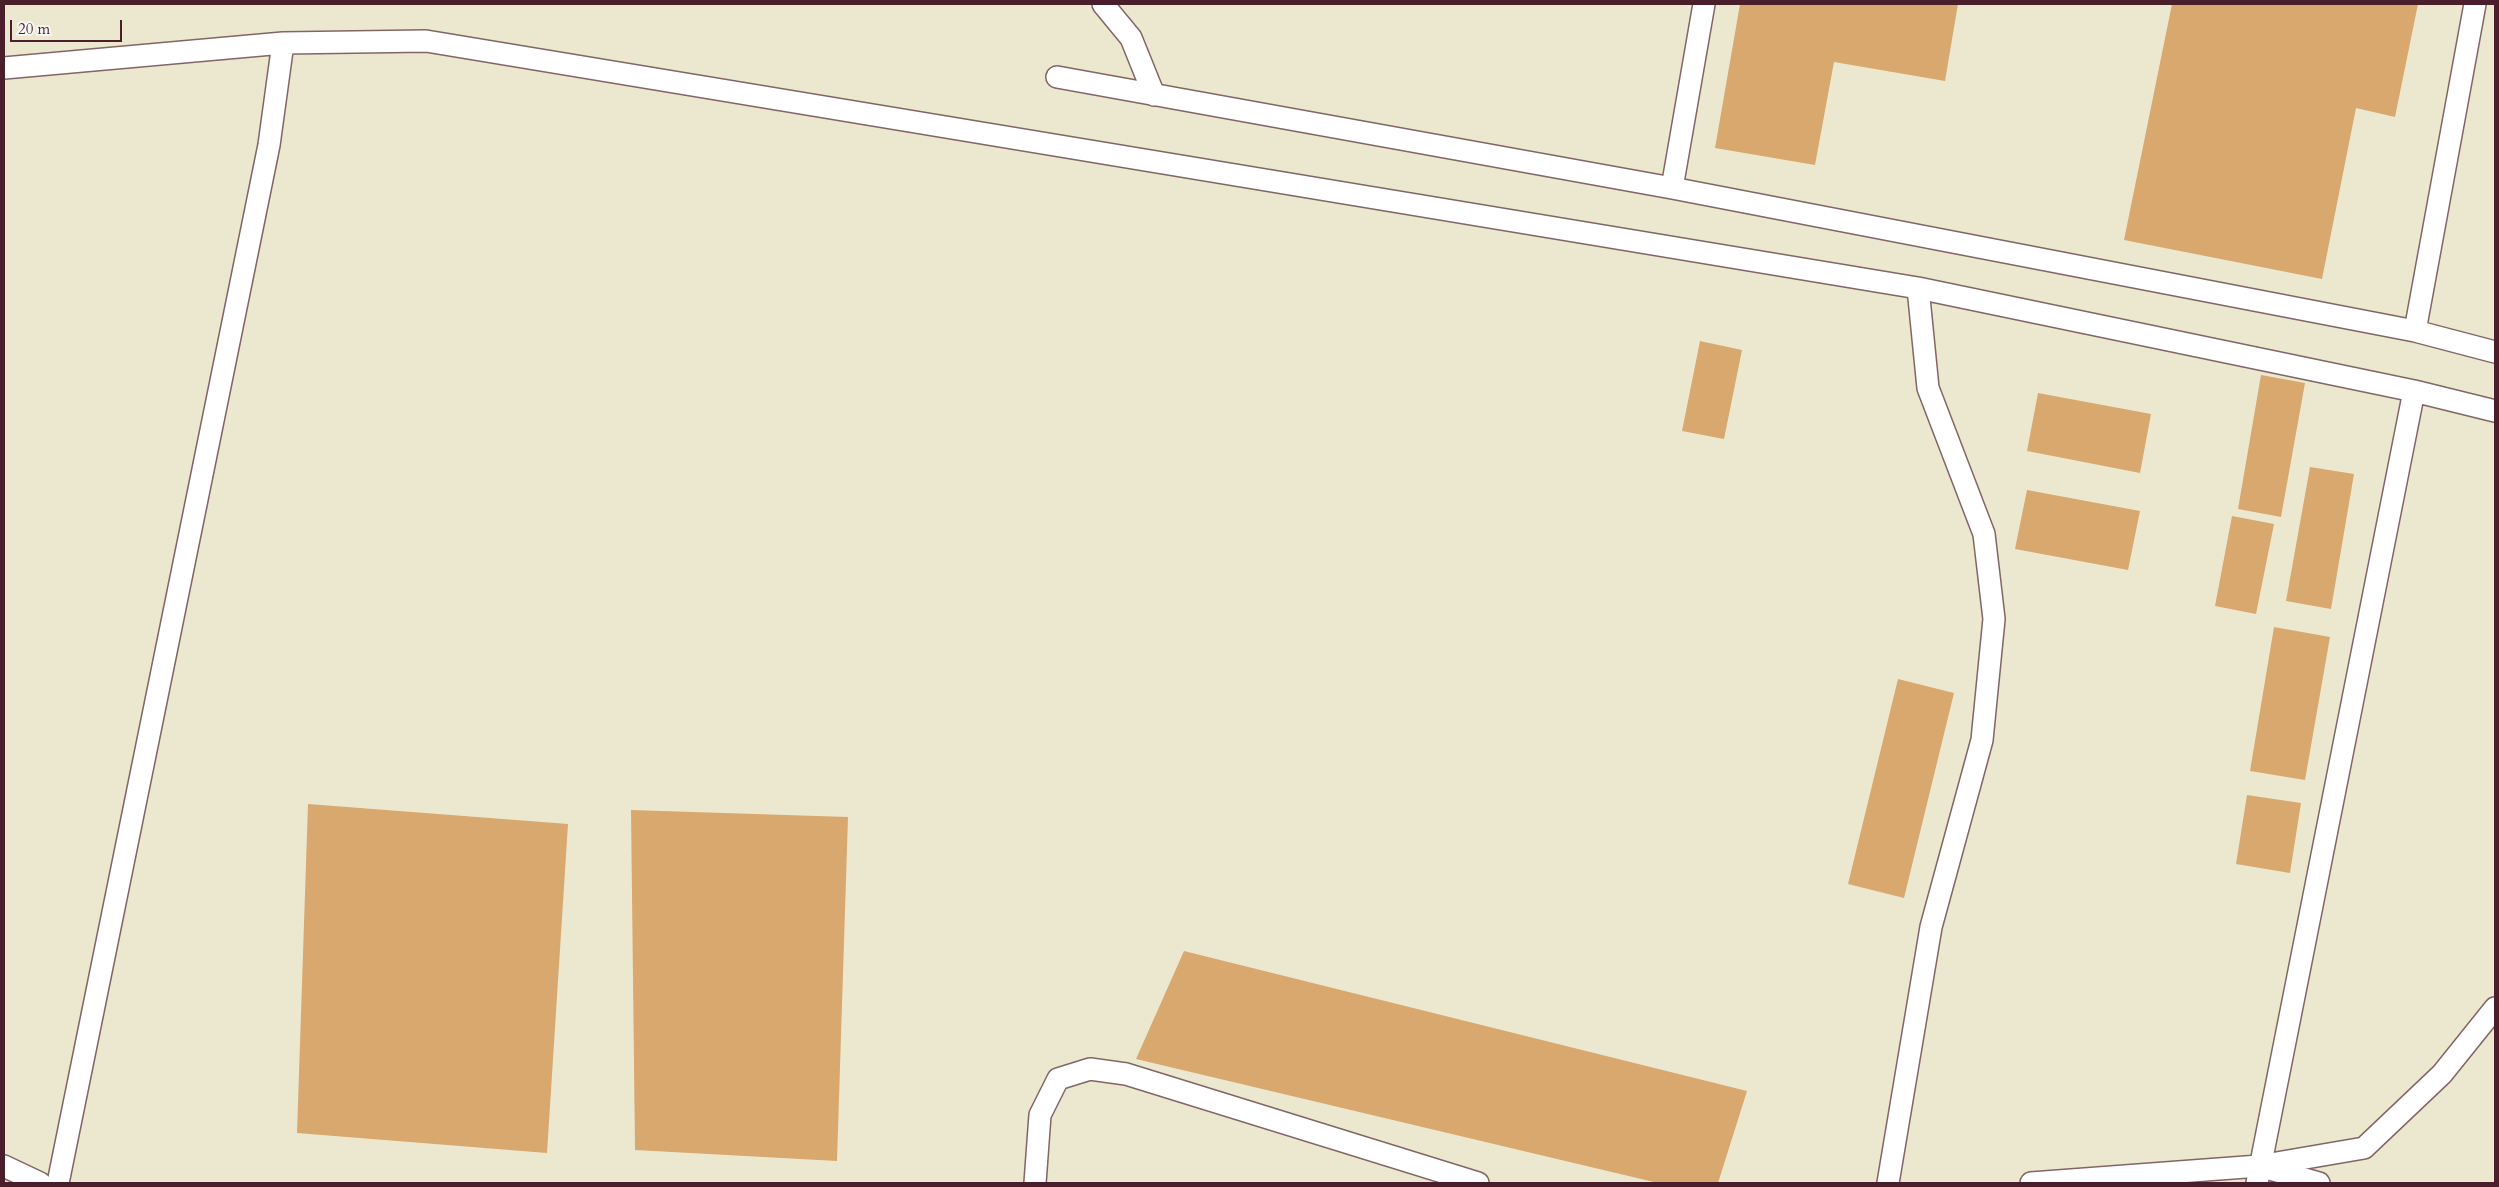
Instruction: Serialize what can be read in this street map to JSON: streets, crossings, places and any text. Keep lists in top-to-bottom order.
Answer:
{
  "scale_bar": "20 m"
}
